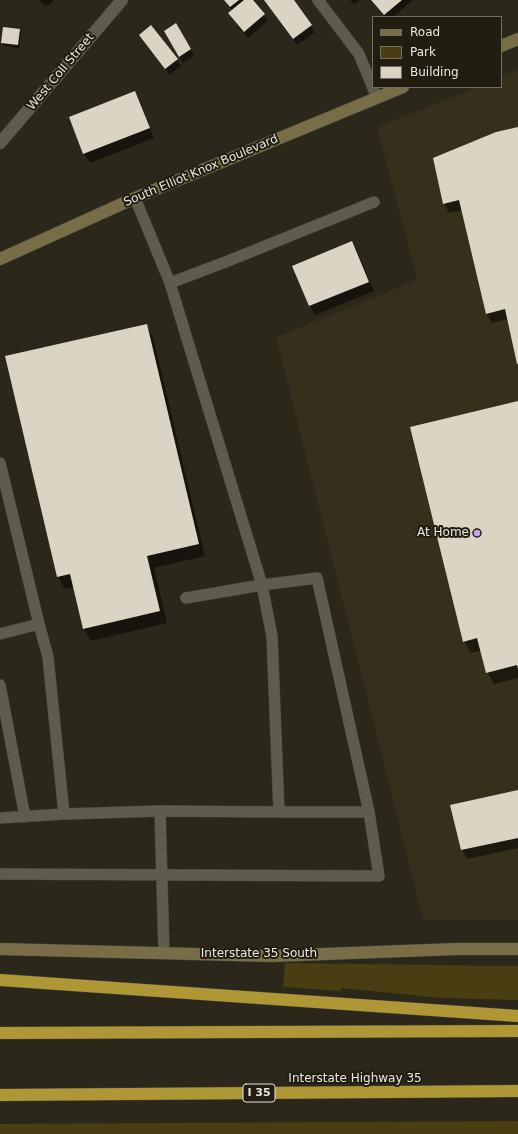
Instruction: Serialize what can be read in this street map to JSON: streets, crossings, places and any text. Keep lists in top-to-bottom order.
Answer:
{
  "streets": {
    "highway": ["Interstate Highway 35", "I 35"],
    "main road": ["South Elliot Knox Boulevard", "Interstate 35 South"],
    "street": ["West Coll Street"]
  },
  "places": ["At Home"],
  "legend": ["Road", "Park", "Building"]
}
